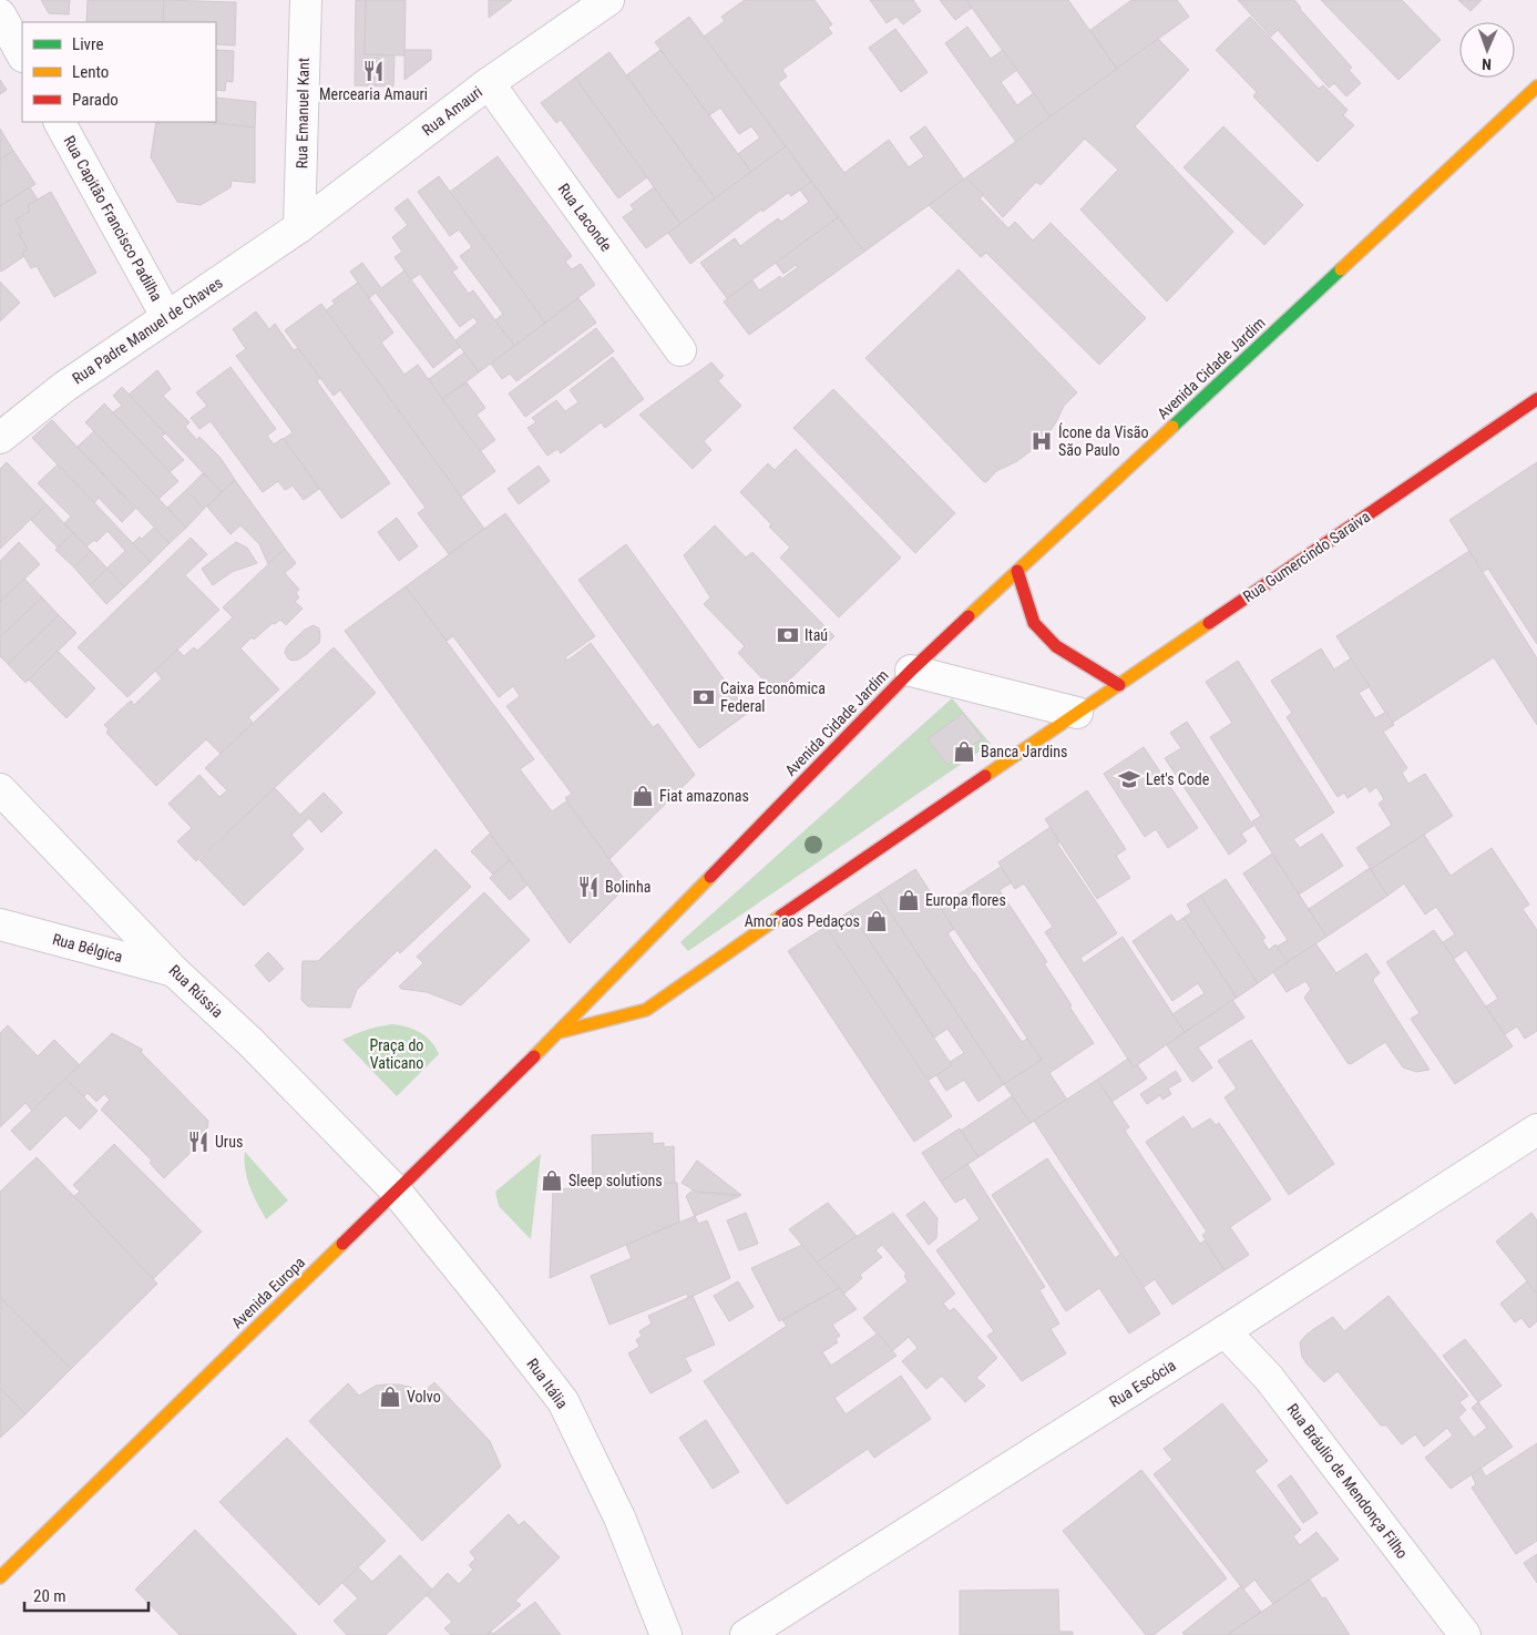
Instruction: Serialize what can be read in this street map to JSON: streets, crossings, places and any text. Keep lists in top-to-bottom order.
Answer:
{
  "streets": {
    "main road": ["Avenida Cidade Jardim", "Rua Gumercindo Saraiva", "Avenida Europa"],
    "street": [
      "Rua Amauri",
      "Rua Emanuel Kant",
      "Rua Laconde",
      "Rua Capitão Francisco Padilha",
      "Rua Padre Manuel de Chaves",
      "Rua Bélgica",
      "Rua Rússia",
      "Rua Itália",
      "Rua Escócia",
      "Rua Bráulio de Mendonça Filho"
    ]
  },
  "crossings": [
    ["Rua Amauri", "Rua Emanuel Kant"],
    ["Rua Amauri", "Rua Laconde"],
    ["Rua Amauri", "Rua Padre Manuel de Chaves"],
    ["Rua Emanuel Kant", "Rua Padre Manuel de Chaves"],
    ["Rua Capitão Francisco Padilha", "Rua Padre Manuel de Chaves"],
    ["Avenida Cidade Jardim", "Rua Gumercindo Saraiva"],
    ["Avenida Cidade Jardim", "Avenida Europa"],
    ["Rua Gumercindo Saraiva", "Avenida Europa"],
    ["Rua Bélgica", "Rua Rússia"],
    ["Rua Rússia", "Avenida Europa"],
    ["Rua Rússia", "Rua Itália"],
    ["Avenida Europa", "Rua Itália"],
    ["Rua Escócia", "Rua Bráulio de Mendonça Filho"]
  ],
  "parks": ["Praça do Vaticano"],
  "places": {
    "restaurant": ["Mercearia Amauri", "Bolinha", "Urus"],
    "hospital": ["Ícone da Visão São Paulo"],
    "bank": ["Itaú", "Caixa Econômica Federal"],
    "shop": [
      "Banca Jardins",
      "Fiat amazonas",
      "Europa flores",
      "Amor aos Pedaços",
      "Sleep solutions",
      "Volvo"
    ],
    "school or university": ["Let's Code"]
  },
  "legend": ["Livre", "Lento", "Parado"],
  "scale_bar": "20 m",
  "north": "bottom"
}
